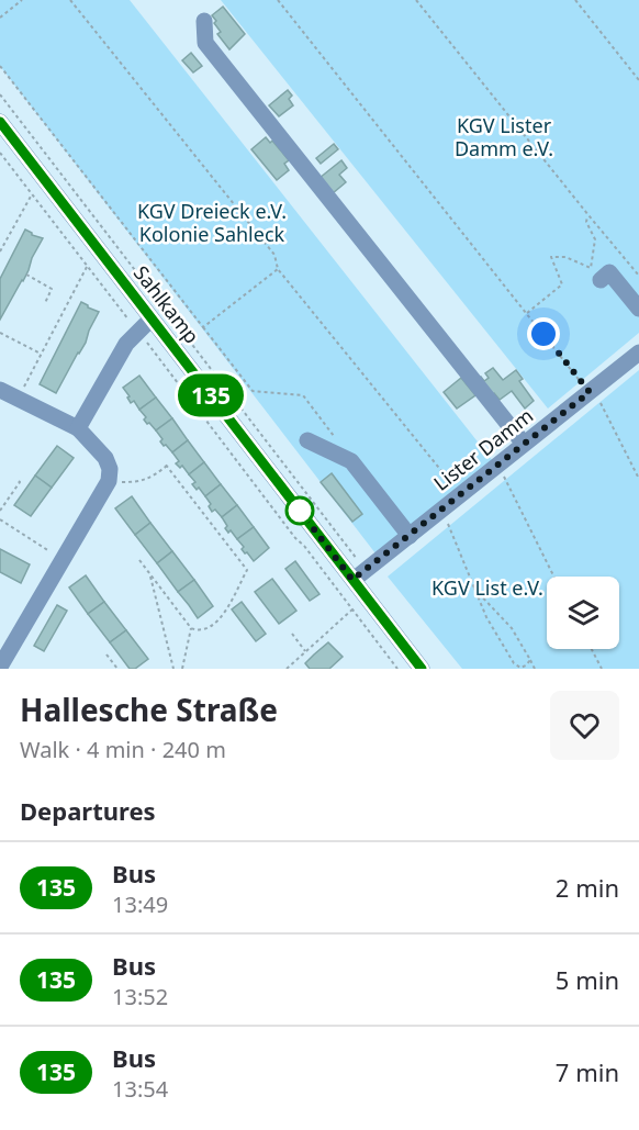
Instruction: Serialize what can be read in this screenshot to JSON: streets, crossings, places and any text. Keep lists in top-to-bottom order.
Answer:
{
  "streets": {
    "street": ["Sahlkamp", "Lister Damm"]
  },
  "crossings": [
    ["Sahlkamp", "Lister Damm"]
  ],
  "parks": ["KGV Lister Damm e.V.", "KGV Dreieck e.V. Kolonie Sahleck", "KGV List e.V."],
  "lines": ["bus line 135"],
  "page": {
    "on_map": "135",
    "heading": [
      ["Hallesche Straße", "Walk · 4 min · 240 m"],
      "Departures"
    ],
    "list": [
      {
        "mark": "135",
        "name": "Bus",
        "note": "13:49",
        "value": "2 min"
      },
      {
        "mark": "135",
        "name": "Bus",
        "note": "13:52",
        "value": "5 min"
      },
      {
        "mark": "135",
        "name": "Bus",
        "note": "13:54",
        "value": "7 min"
      }
    ]
  }
}
